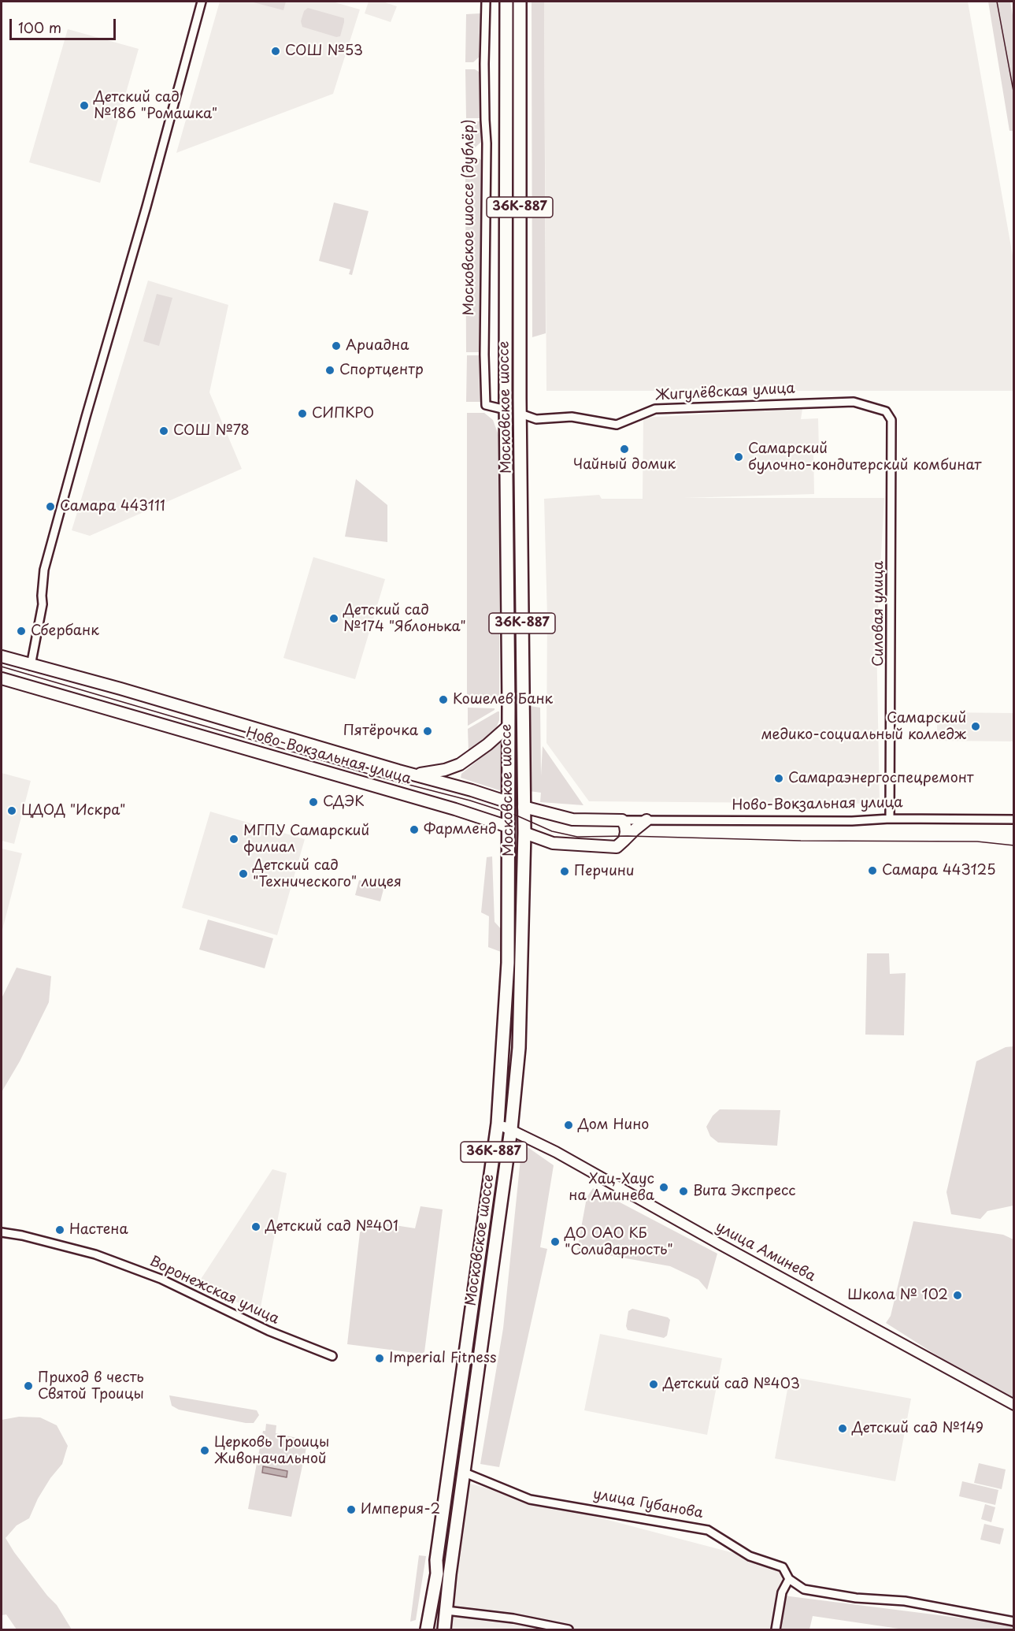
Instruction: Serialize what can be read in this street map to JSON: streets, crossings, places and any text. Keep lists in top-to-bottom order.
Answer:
{
  "streets": {
    "main road": ["36К-887", "Московское шоссе", "Ново-Вокзальная улица"],
    "street": [
      "Московское шоссе (дублёр)",
      "Жигулёвская улица",
      "Силовая улица",
      "улица Аминева",
      "Воронежская улица",
      "улица Губанова"
    ]
  },
  "crossings": [
    ["Московское шоссе (дублёр)", "Жигулёвская улица"],
    ["Московское шоссе (дублёр)", "Московское шоссе"],
    ["Жигулёвская улица", "Московское шоссе"],
    ["Жигулёвская улица", "Силовая улица"],
    ["Московское шоссе", "Ново-Вокзальная улица"],
    ["Московское шоссе", "улица Аминева"],
    ["Московское шоссе", "улица Губанова"],
    ["Силовая улица", "Ново-Вокзальная улица"]
  ],
  "places": [
    "СОШ №53",
    "Детский сад №186 \"Ромашка\"",
    "Ариадна",
    "Спортцентр",
    "СИПКРО",
    "СОШ №78",
    "Чайный домик",
    "Самарский булочно-кондитерский комбинат",
    "Самара 443111",
    "Детский сад №174 \"Яблонька\"",
    "Сбербанк",
    "Кошелев Банк",
    "Самарский медико-социальный колледж",
    "Пятёрочка",
    "Самараэнергоспецремонт",
    "СДЭК",
    "ЦДОД \"Искра\"",
    "Фармленд",
    "МГПУ Самарский филиал",
    "Самара 443125",
    "Перчини",
    "Детский сад \"Технического\" лицея",
    "Дом Нино",
    "Хац-Хаус на Аминева",
    "Вита Экспресс",
    "Детский сад №401",
    "Настена",
    "ДО ОАО КБ \"Солидарность\"",
    "Школа № 102",
    "Imperial Fitness",
    "Детский сад №403",
    "Приход в честь Святой Троицы",
    "Детский сад №149",
    "Церковь Троицы Живоначальной",
    "Империя-2"
  ],
  "scale_bar": "100 m"
}
